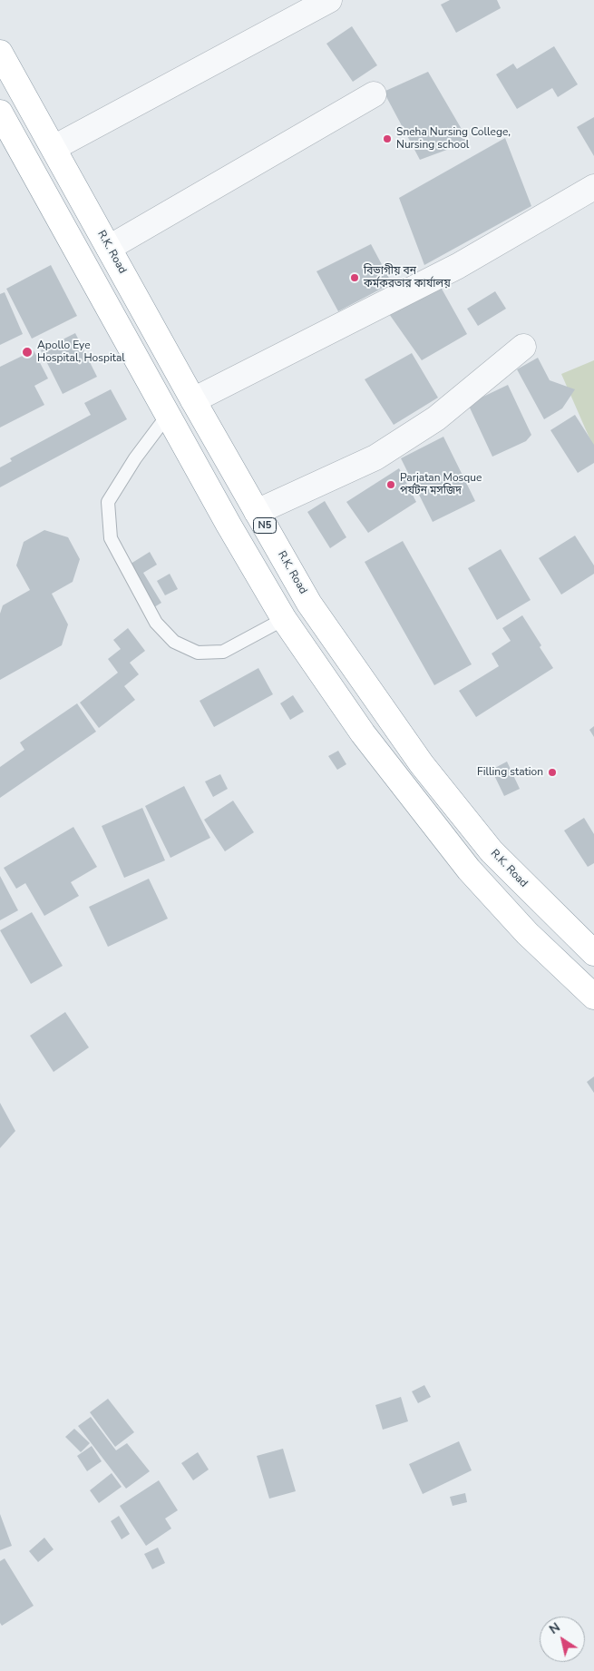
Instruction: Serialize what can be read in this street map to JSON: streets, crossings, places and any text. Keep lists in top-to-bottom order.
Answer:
{
  "streets": {
    "highway": ["R.K. Road", "N5"]
  },
  "places": [
    "Sneha Nursing College, Nursing school",
    "বিভাগীয় বন কর্মকরতার কার্যালয়",
    "Apollo Eye Hospital, Hospital",
    "Parjatan Mosque পর্যটন মসজিদ",
    "Filling station"
  ],
  "north": "top left"
}
